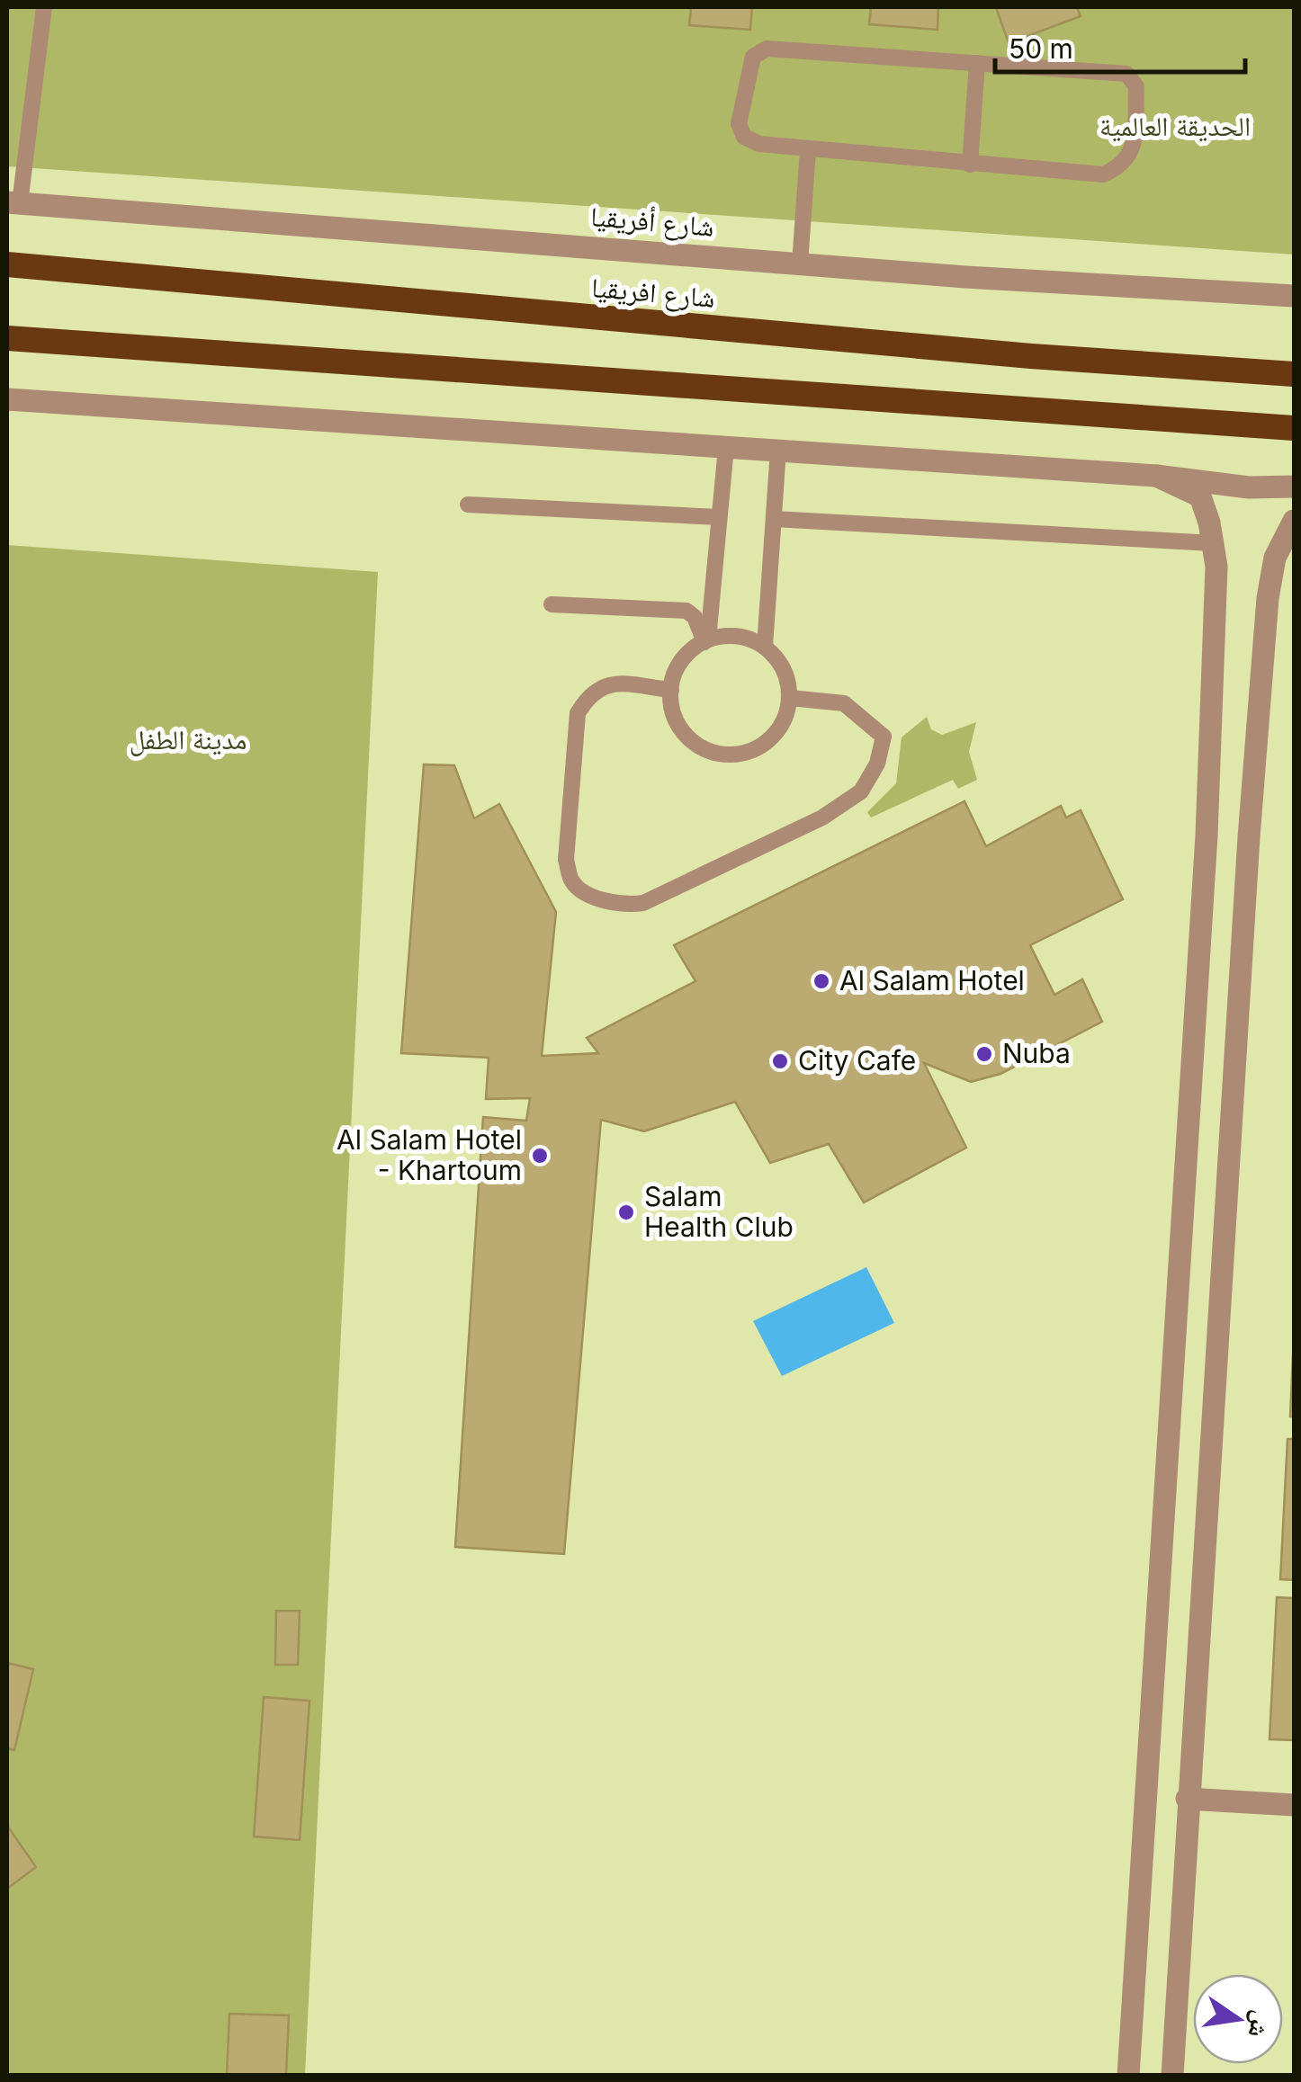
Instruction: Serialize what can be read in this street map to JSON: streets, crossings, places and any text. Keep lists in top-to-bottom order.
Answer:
{
  "streets": {
    "highway": ["شارع افريقيا"],
    "street": ["شارع أفريقيا"]
  },
  "parks": ["الحديقة العالمية", "مدينة الطفل"],
  "places": [
    "Al Salam Hotel",
    "Nuba",
    "City Cafe",
    "Al Salam Hotel - Khartoum",
    "Salam Health Club"
  ],
  "scale_bar": "50 m",
  "north": "right"
}
